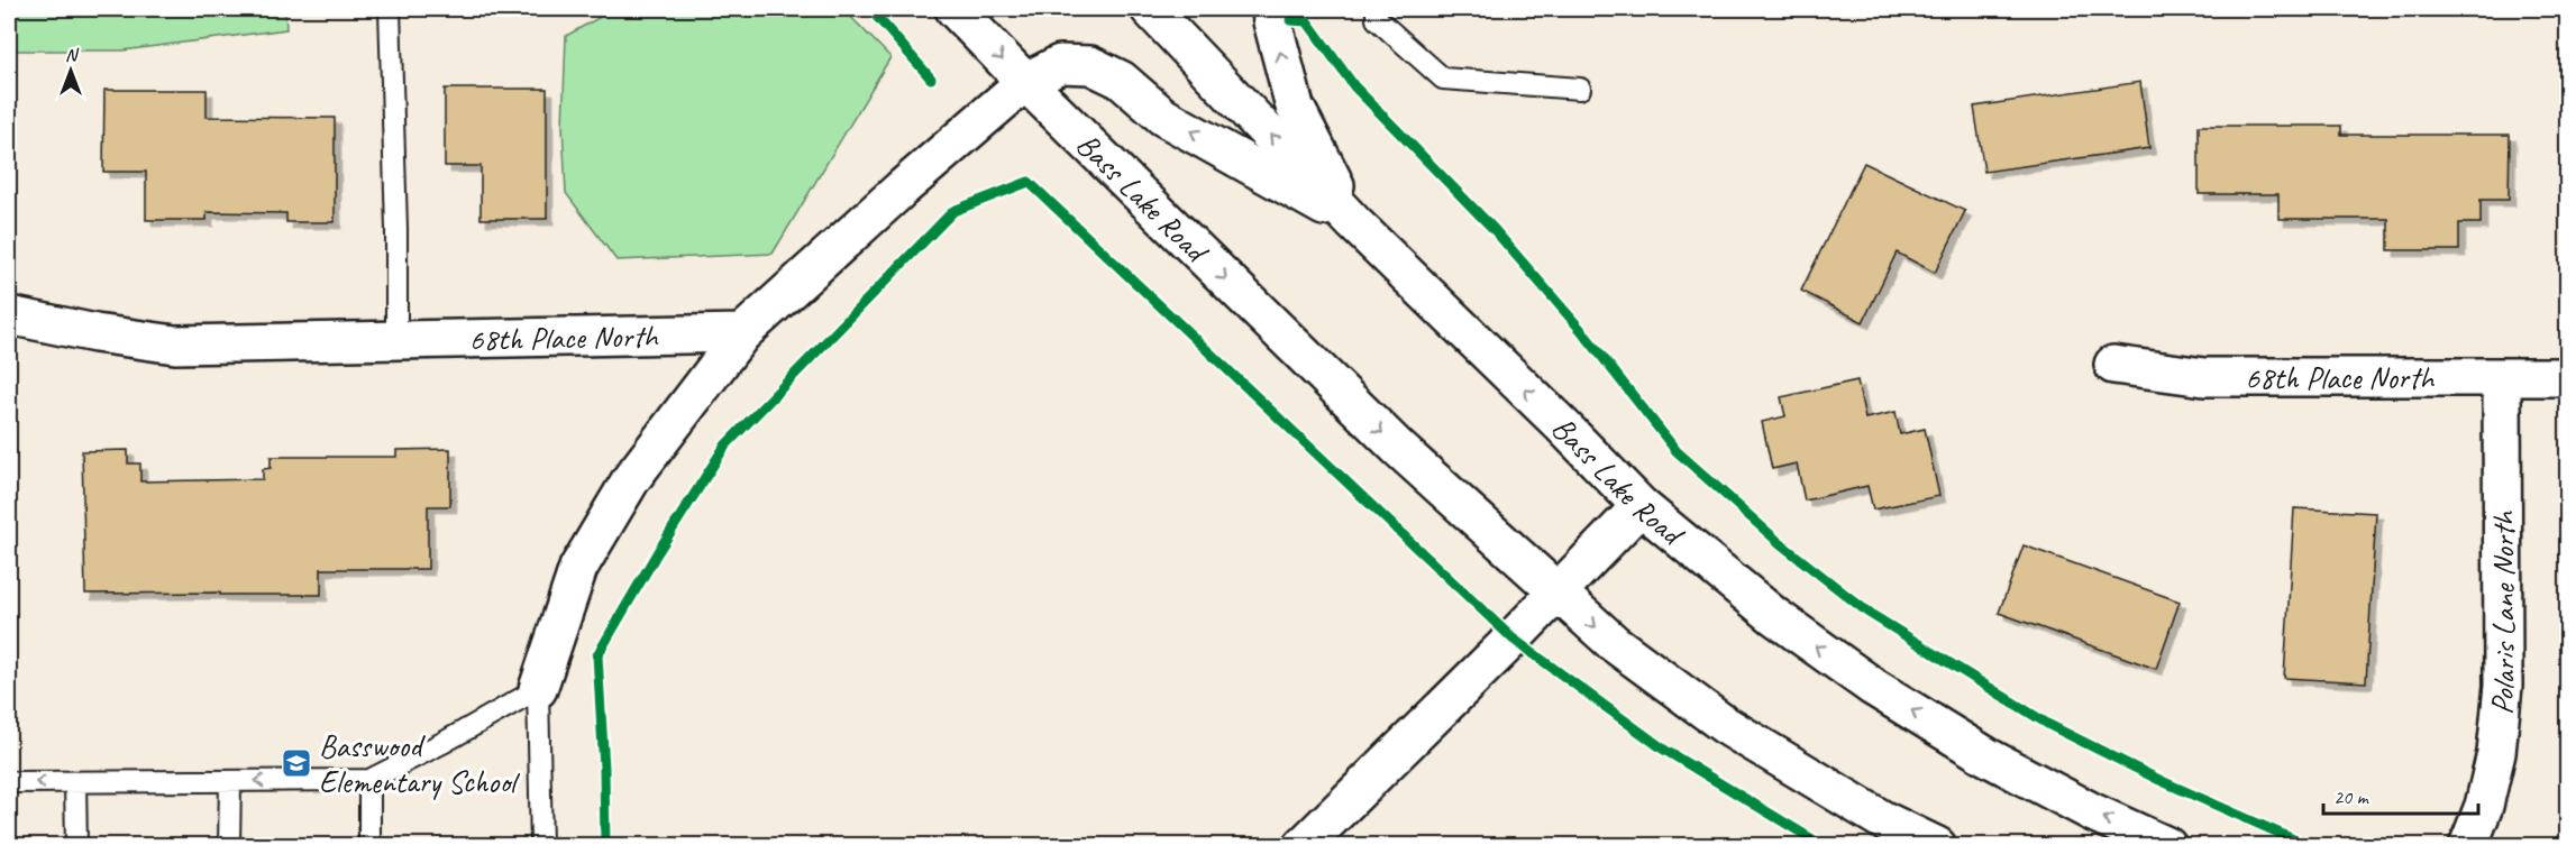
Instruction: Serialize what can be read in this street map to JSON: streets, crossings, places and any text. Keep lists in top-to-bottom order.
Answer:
{
  "streets": {
    "main road": ["Bass Lake Road", "68th Place North", "Polaris Lane North"]
  },
  "crossings": [
    ["68th Place North", "Polaris Lane North"]
  ],
  "places": {
    "school or university": ["Basswood Elementary School"]
  },
  "scale_bar": "20 m",
  "north": "top"
}
